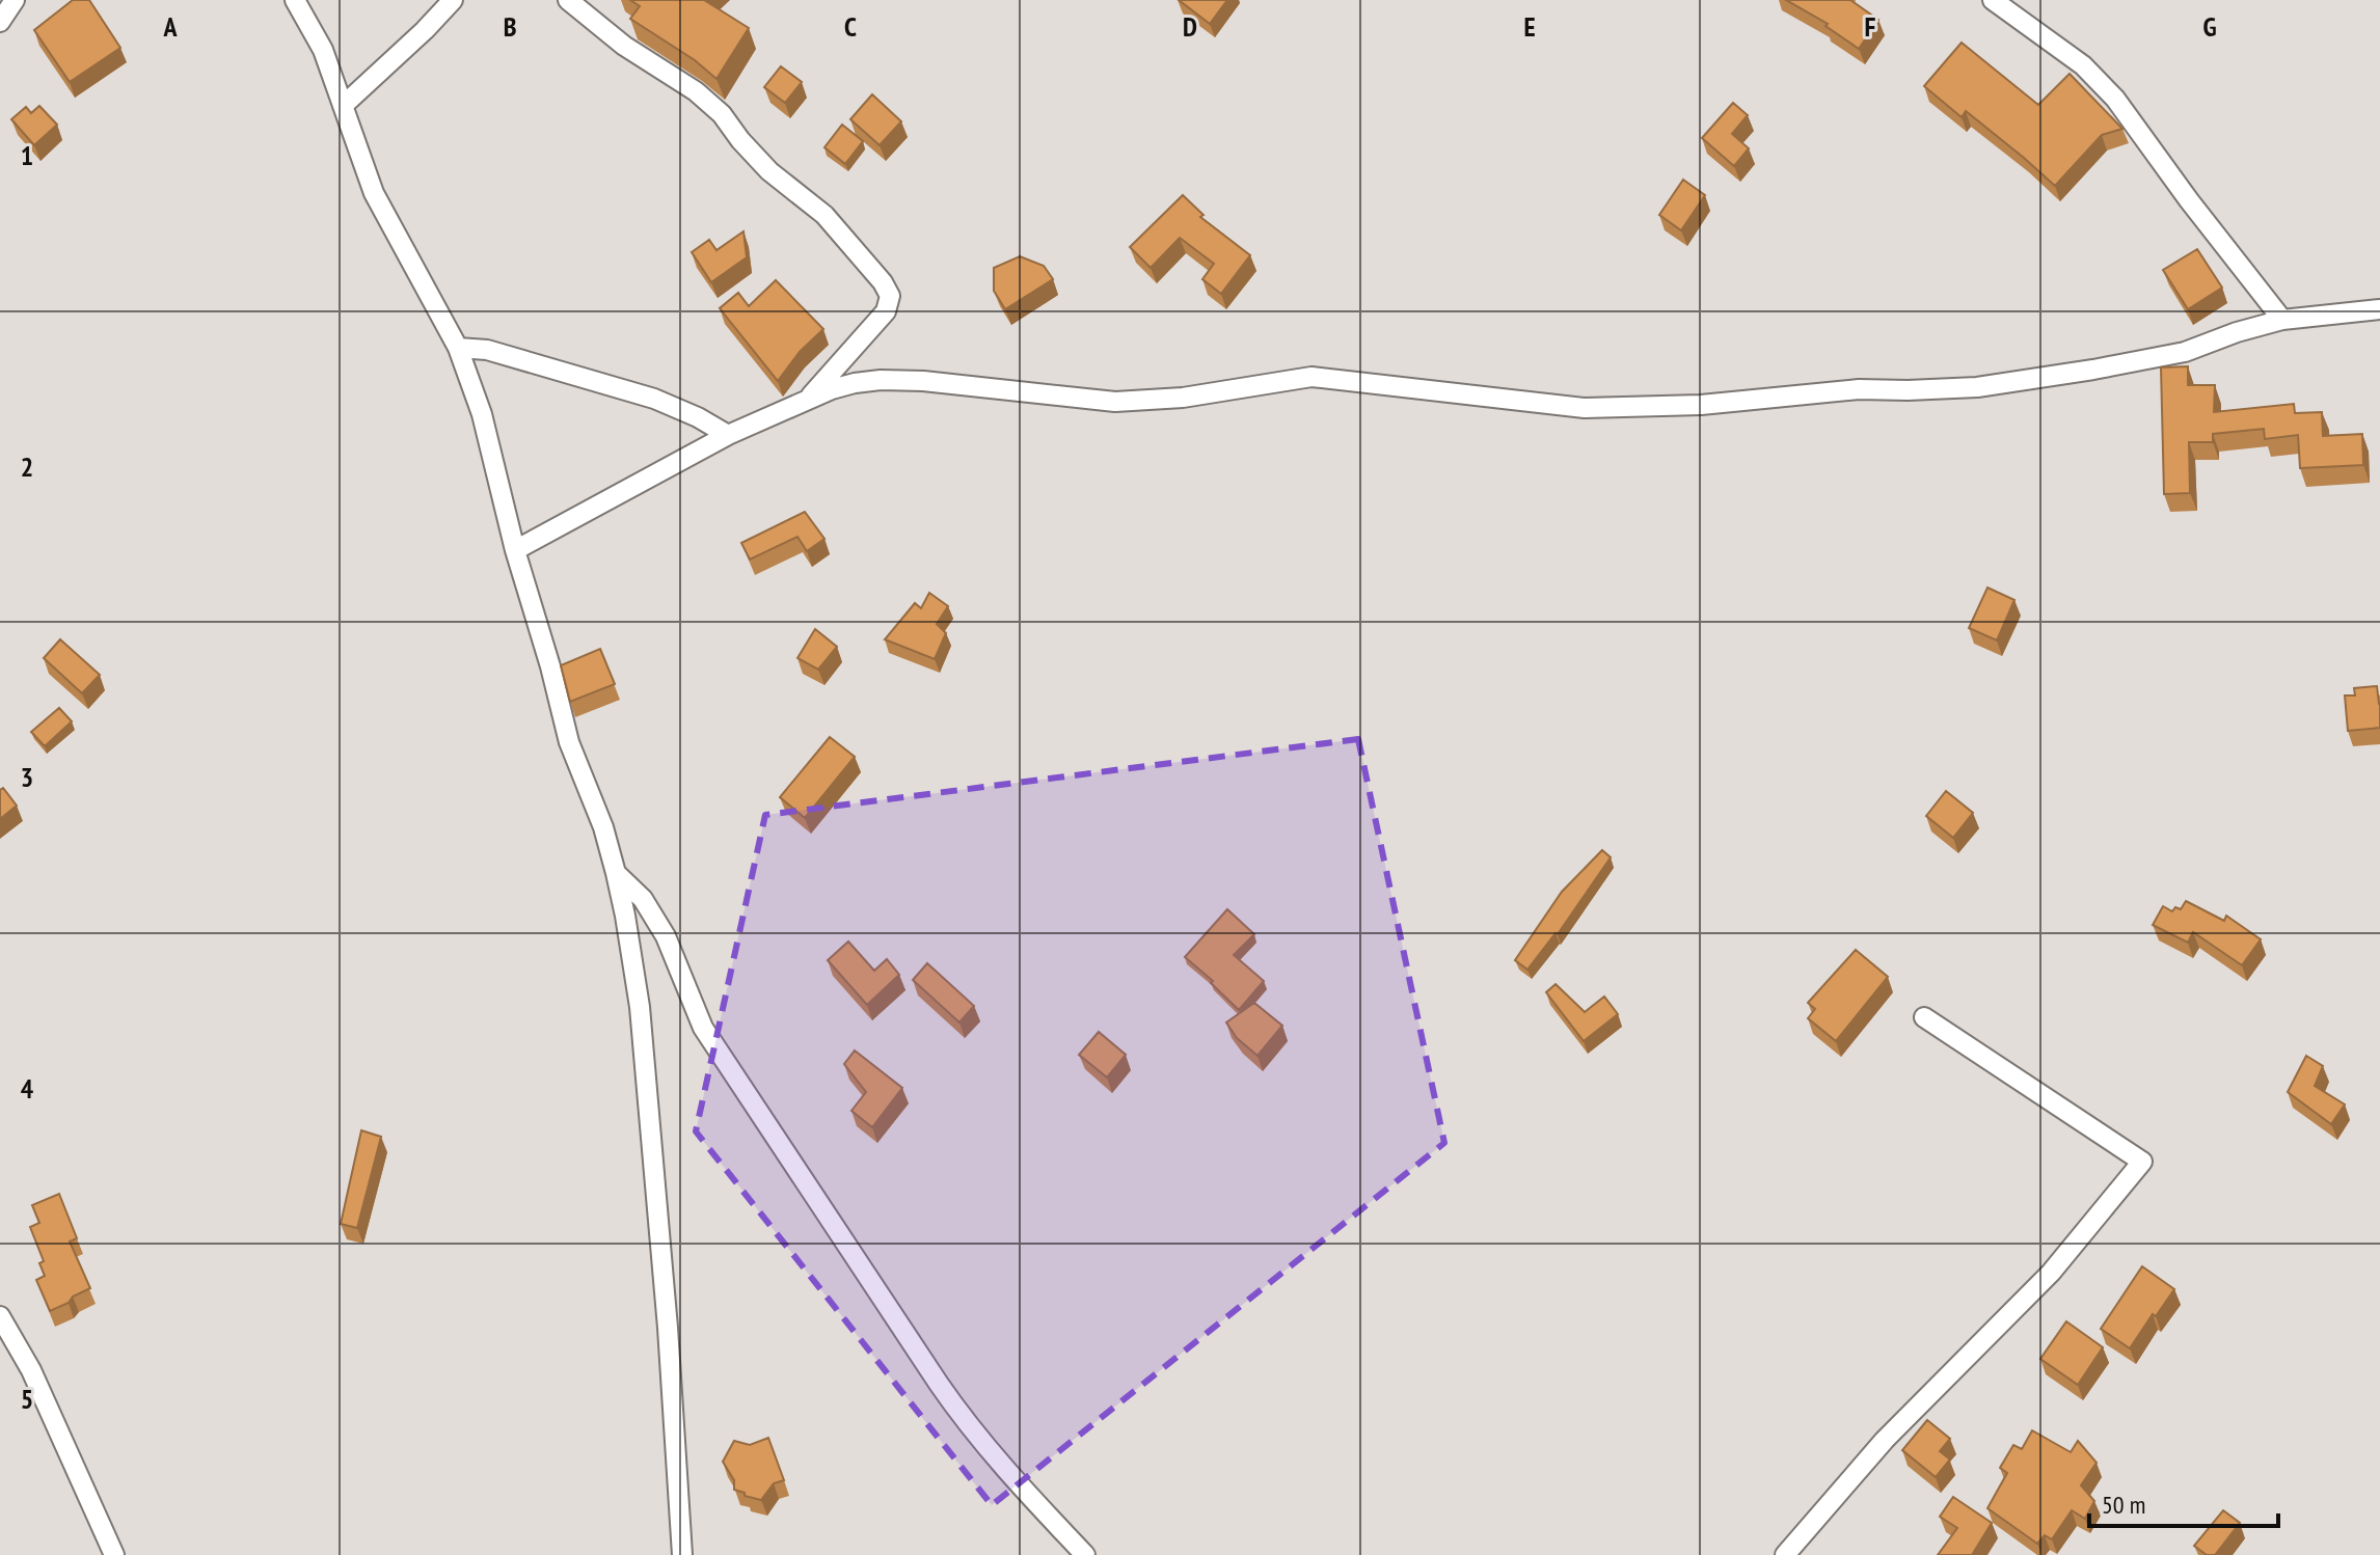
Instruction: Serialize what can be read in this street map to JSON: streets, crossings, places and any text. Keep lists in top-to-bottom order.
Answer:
{
  "scale_bar": "50 m",
  "grid": {
    "columns": [
      "A",
      "B",
      "C",
      "D",
      "E",
      "F",
      "G"
    ],
    "rows": [
      "1",
      "2",
      "3",
      "4",
      "5"
    ]
  }
}
